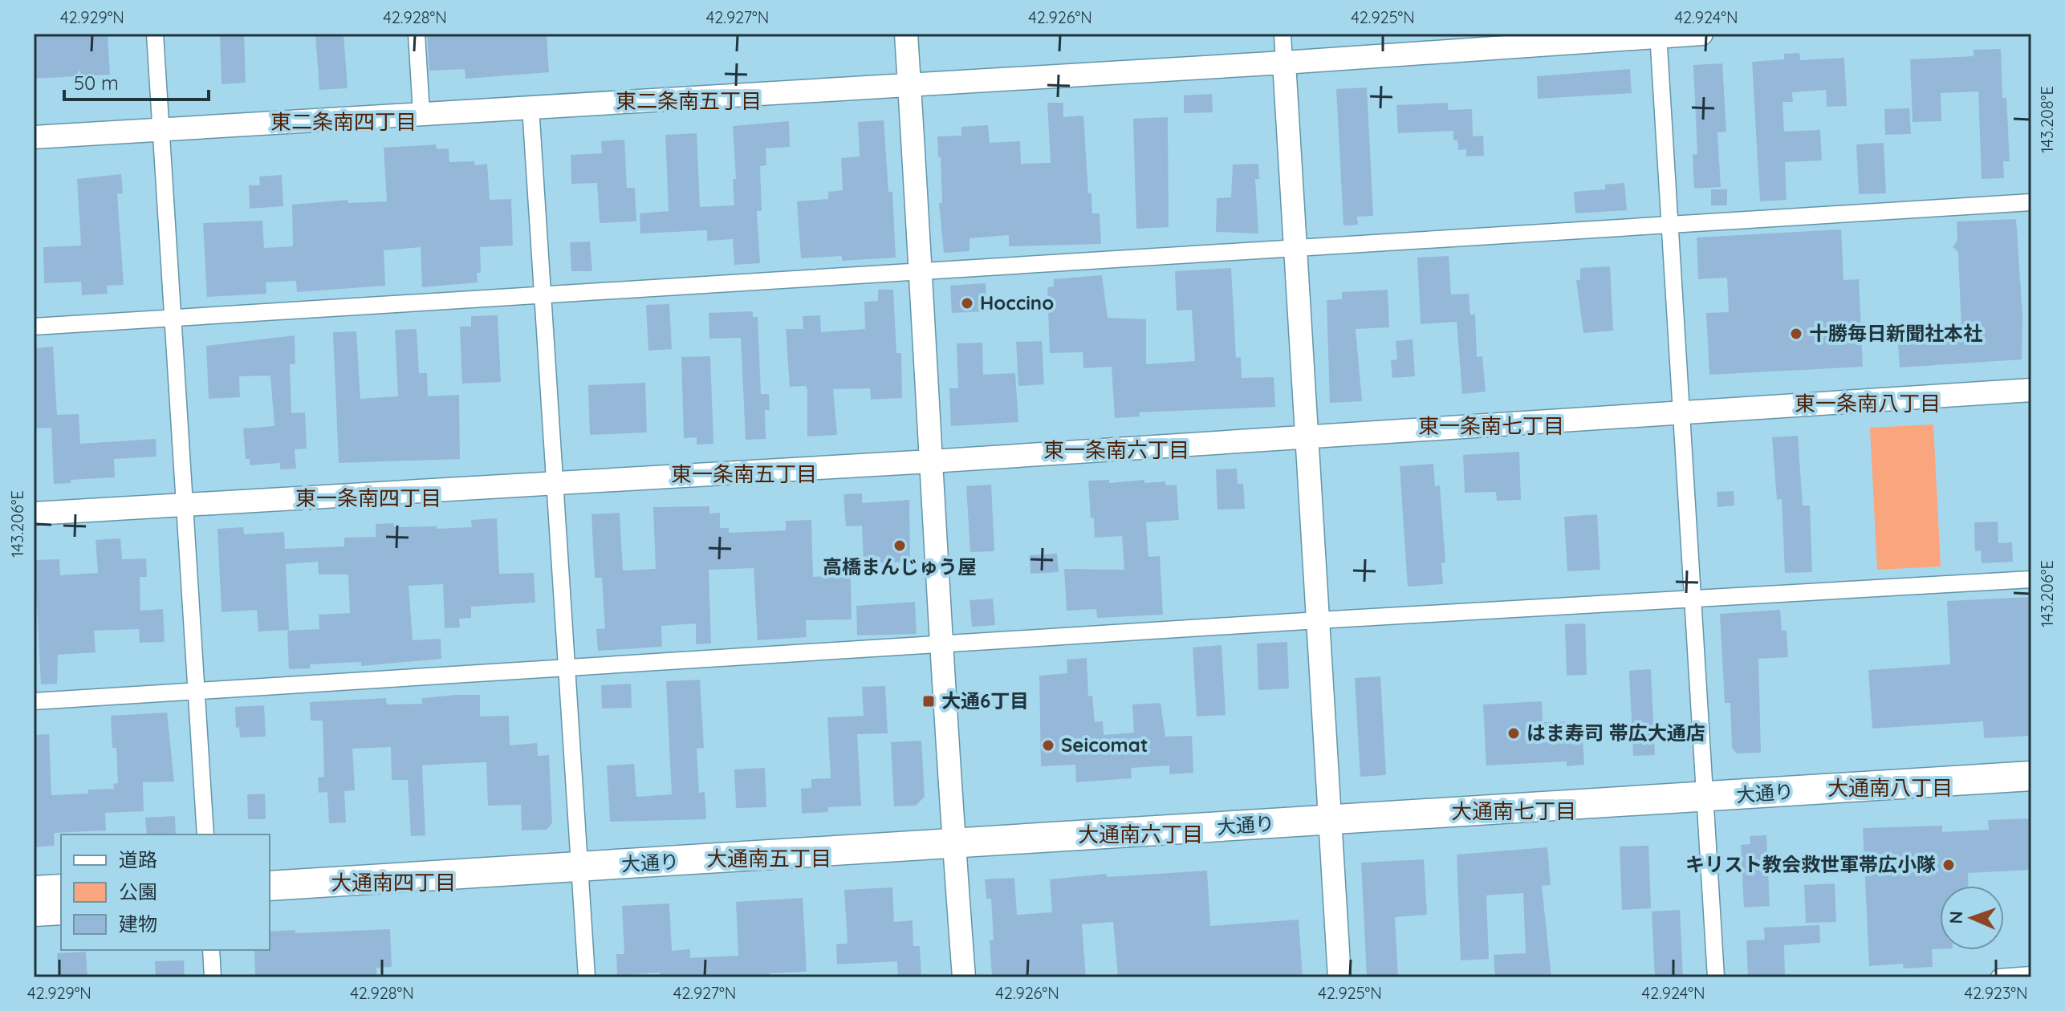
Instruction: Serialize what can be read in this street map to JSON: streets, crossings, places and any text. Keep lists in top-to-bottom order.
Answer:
{
  "streets": {
    "highway": ["大通り"]
  },
  "districts": [
    "東二条南五丁目",
    "東二条南四丁目",
    "東一条南八丁目",
    "東一条南七丁目",
    "東一条南六丁目",
    "東一条南五丁目",
    "東一条南四丁目",
    "大通南八丁目",
    "大通南七丁目",
    "大通南六丁目",
    "大通南五丁目",
    "大通南四丁目"
  ],
  "places": {
    "other": [
      "Hoccino",
      "十勝毎日新聞社本社",
      "高橋まんじゅう屋",
      "はま寿司 帯広大通店",
      "Seicomat",
      "キリスト教会救世軍帯広小隊"
    ],
    "transit": ["大通6丁目"]
  },
  "legend": ["道路", "公園", "建物"],
  "scale_bar": "50 m",
  "north": "left",
  "coordinates": [
    "42.929°N",
    "42.928°N",
    "42.927°N",
    "42.926°N",
    "42.925°N",
    "42.924°N",
    "143.208°E",
    "143.206°E",
    "42.923°N"
  ]
}
